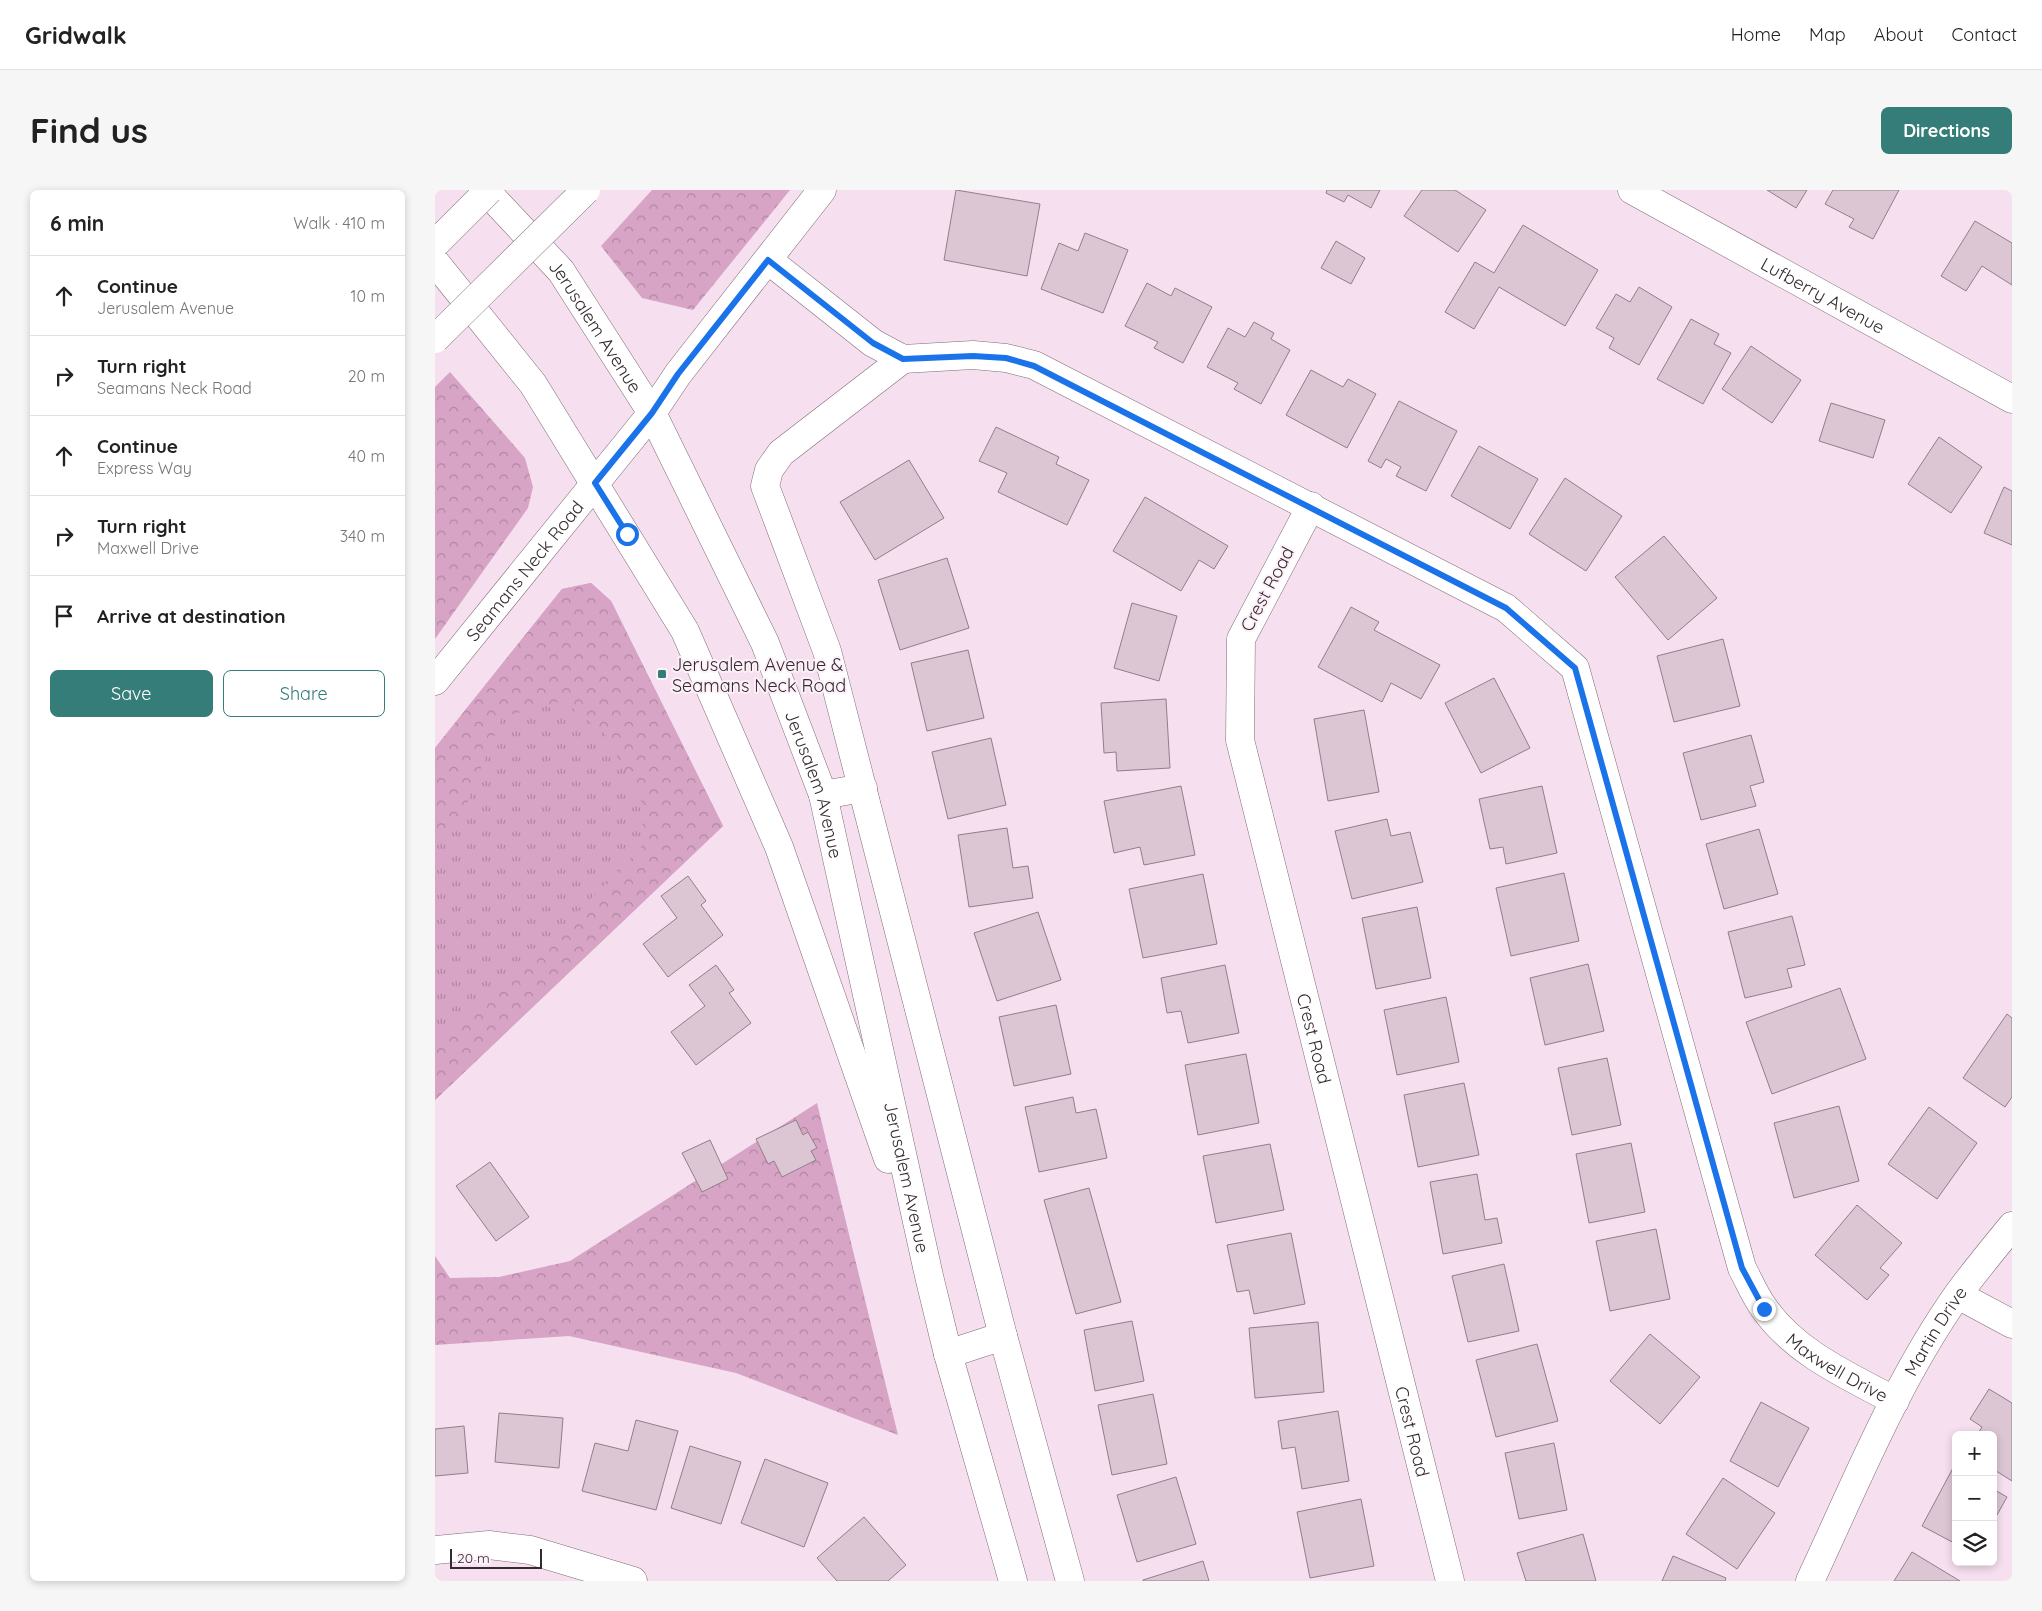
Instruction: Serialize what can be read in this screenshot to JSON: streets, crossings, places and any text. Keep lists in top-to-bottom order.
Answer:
{
  "streets": {
    "main road": [
      "Lufberry Avenue",
      "Jerusalem Avenue",
      "Seamans Neck Road",
      "Crest Road",
      "Martin Drive",
      "Maxwell Drive"
    ]
  },
  "crossings": [
    ["Jerusalem Avenue", "Seamans Neck Road"],
    ["Crest Road", "Maxwell Drive"],
    ["Martin Drive", "Maxwell Drive"]
  ],
  "places": {
    "transit": ["Jerusalem Avenue & Seamans Neck Road"]
  },
  "scale_bar": "20 m",
  "page": {
    "header": "Gridwalk",
    "nav": [
      "Home",
      "Map",
      "About",
      "Contact"
    ],
    "buttons": [
      "Directions",
      ["Save", "Share"]
    ],
    "title": "Find us",
    "heading": ["6 min", "Walk · 410 m"],
    "list": [
      ["Continue", "Jerusalem Avenue", "10 m"],
      ["Turn right", "Seamans Neck Road", "20 m"],
      ["Continue", "Express Way", "40 m"],
      ["Turn right", "Maxwell Drive", "340 m"],
      "Arrive at destination"
    ],
    "map_buttons": ["+", "−"],
    "scale": "20 m"
  }
}
